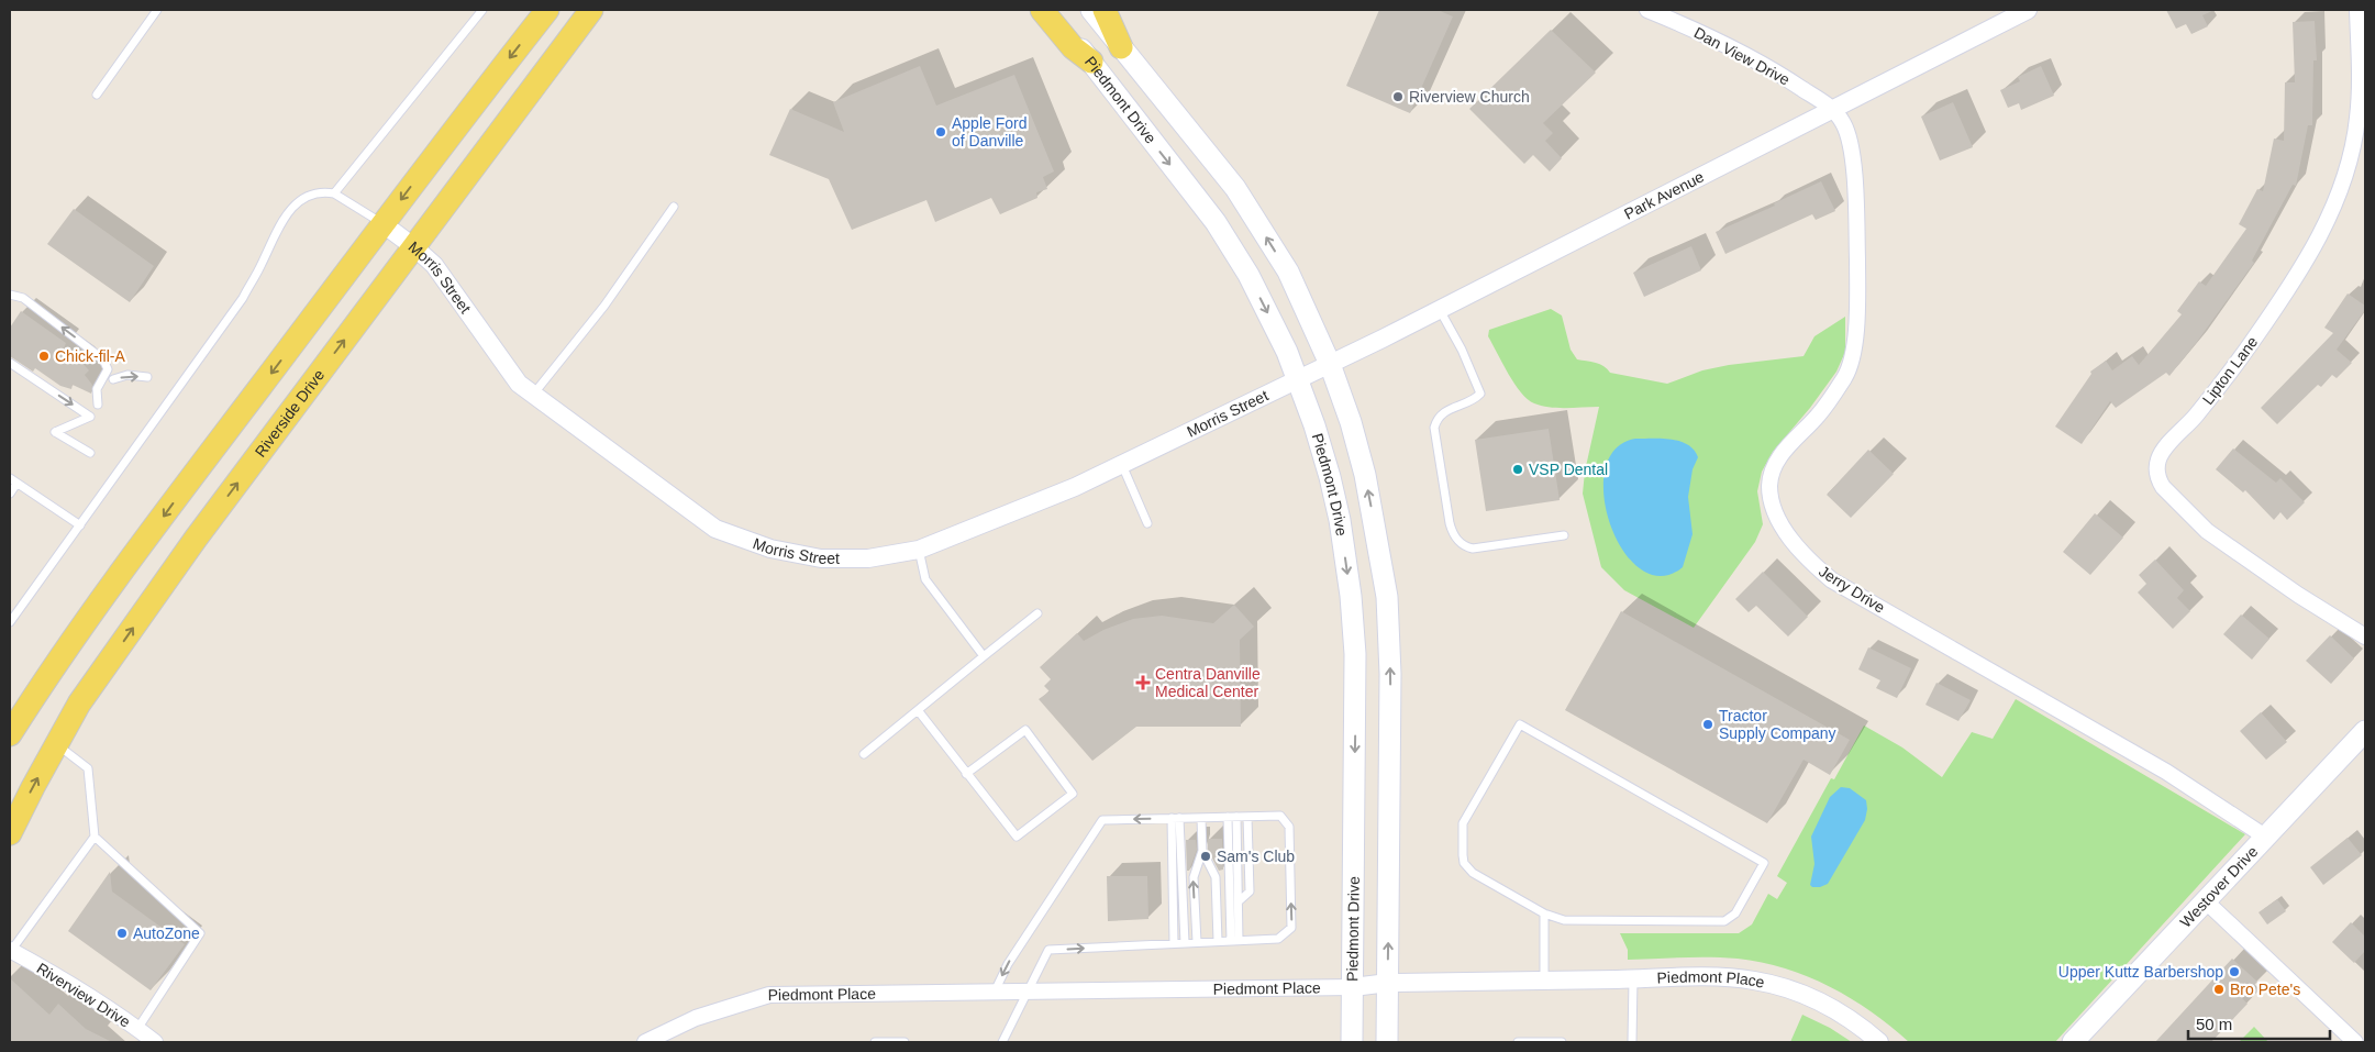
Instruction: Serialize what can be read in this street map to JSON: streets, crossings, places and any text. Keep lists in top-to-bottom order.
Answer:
{
  "streets": {
    "main road": ["Piedmont Drive", "Riverside Drive", "Westover Drive"],
    "street": [
      "Dan View Drive",
      "Park Avenue",
      "Morris Street",
      "Lipton Lane",
      "Jerry Drive",
      "Piedmont Place",
      "Riverview Drive"
    ]
  },
  "crossings": [
    ["Dan View Drive", "Park Avenue"],
    ["Dan View Drive", "Jerry Drive"],
    ["Piedmont Drive", "Park Avenue"],
    ["Piedmont Drive", "Morris Street"],
    ["Piedmont Drive", "Piedmont Place"],
    ["Park Avenue", "Morris Street"],
    ["Park Avenue", "Jerry Drive"],
    ["Morris Street", "Riverside Drive"],
    ["Jerry Drive", "Westover Drive"]
  ],
  "places": {
    "other": [
      "Riverview Church",
      "Apple Ford of Danville",
      "Chick-fil-A",
      "VSP Dental",
      "Tractor Supply Company",
      "Sam's Club",
      "AutoZone",
      "Upper Kuttz Barbershop",
      "Bro Pete's"
    ],
    "health": ["Centra Danville Medical Center"]
  },
  "scale_bar": "50 m"
}
